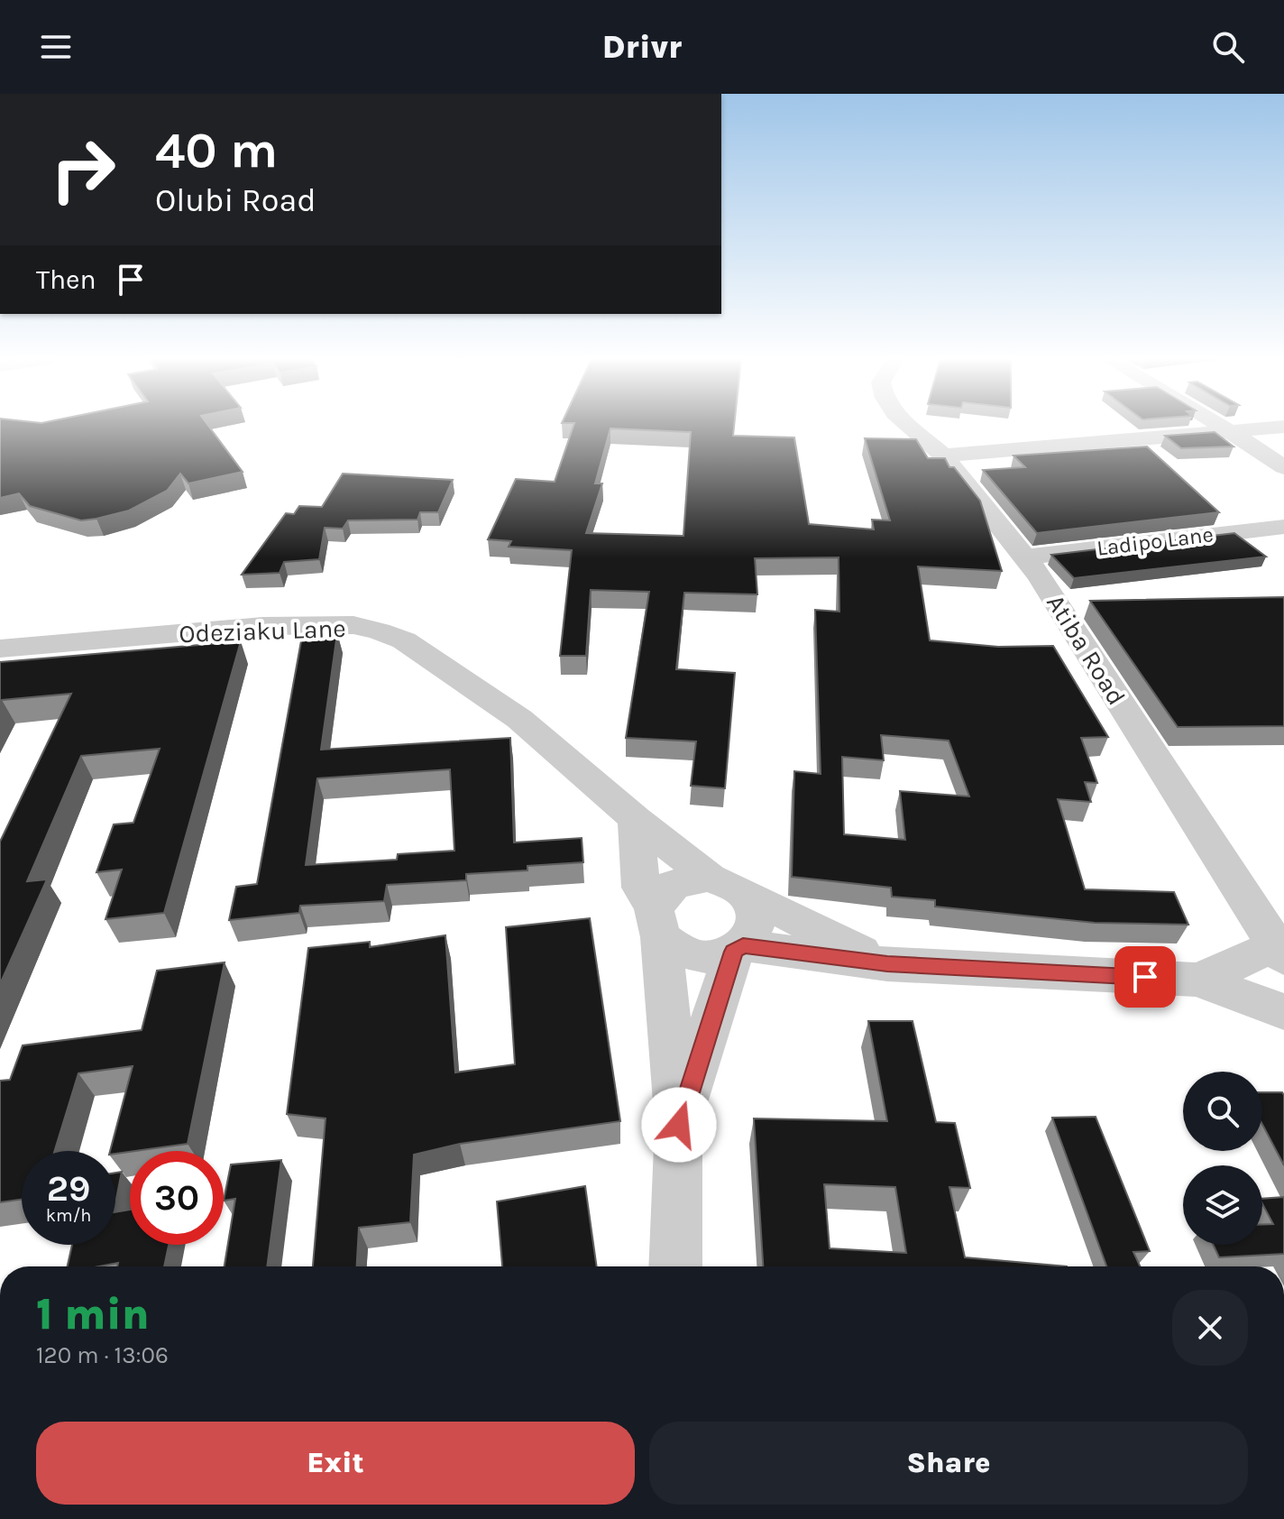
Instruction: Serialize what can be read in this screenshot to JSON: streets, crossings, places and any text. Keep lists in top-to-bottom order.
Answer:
{
  "streets": {
    "street": ["Ladipo Lane", "Odeziaku Lane", "Atiba Road"]
  },
  "crossings": [
    ["Ladipo Lane", "Atiba Road"]
  ],
  "page": {
    "header": "Drivr",
    "turn": ["40 m", "Olubi Road"],
    "then": "Then",
    "speed": "29 km/h",
    "limit": "30",
    "heading": ["1 min", "120 m · 13:06"],
    "buttons": ["Exit", "Share"]
  }
}
